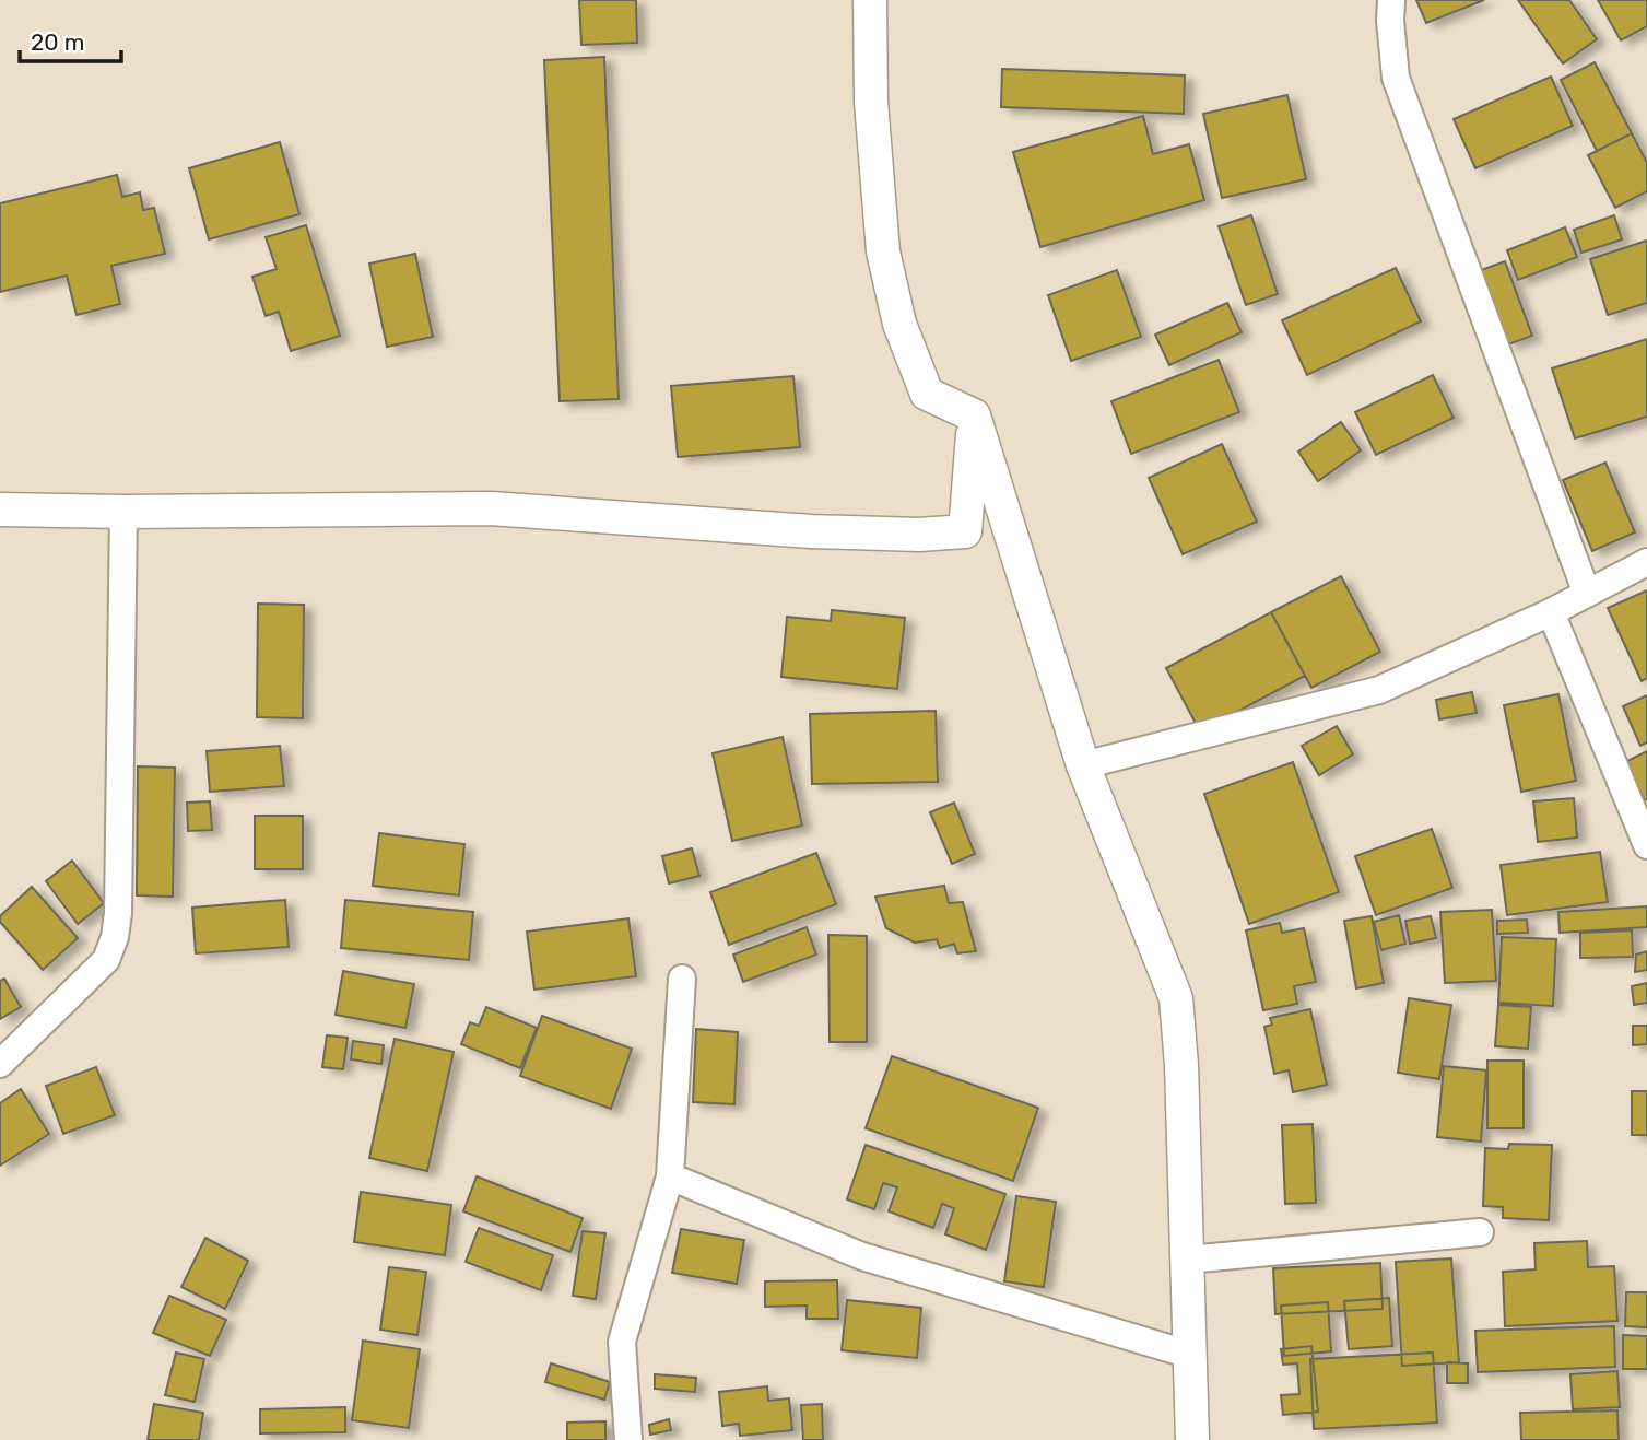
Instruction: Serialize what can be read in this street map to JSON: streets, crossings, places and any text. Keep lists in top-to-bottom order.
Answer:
{
  "scale_bar": "20 m"
}
